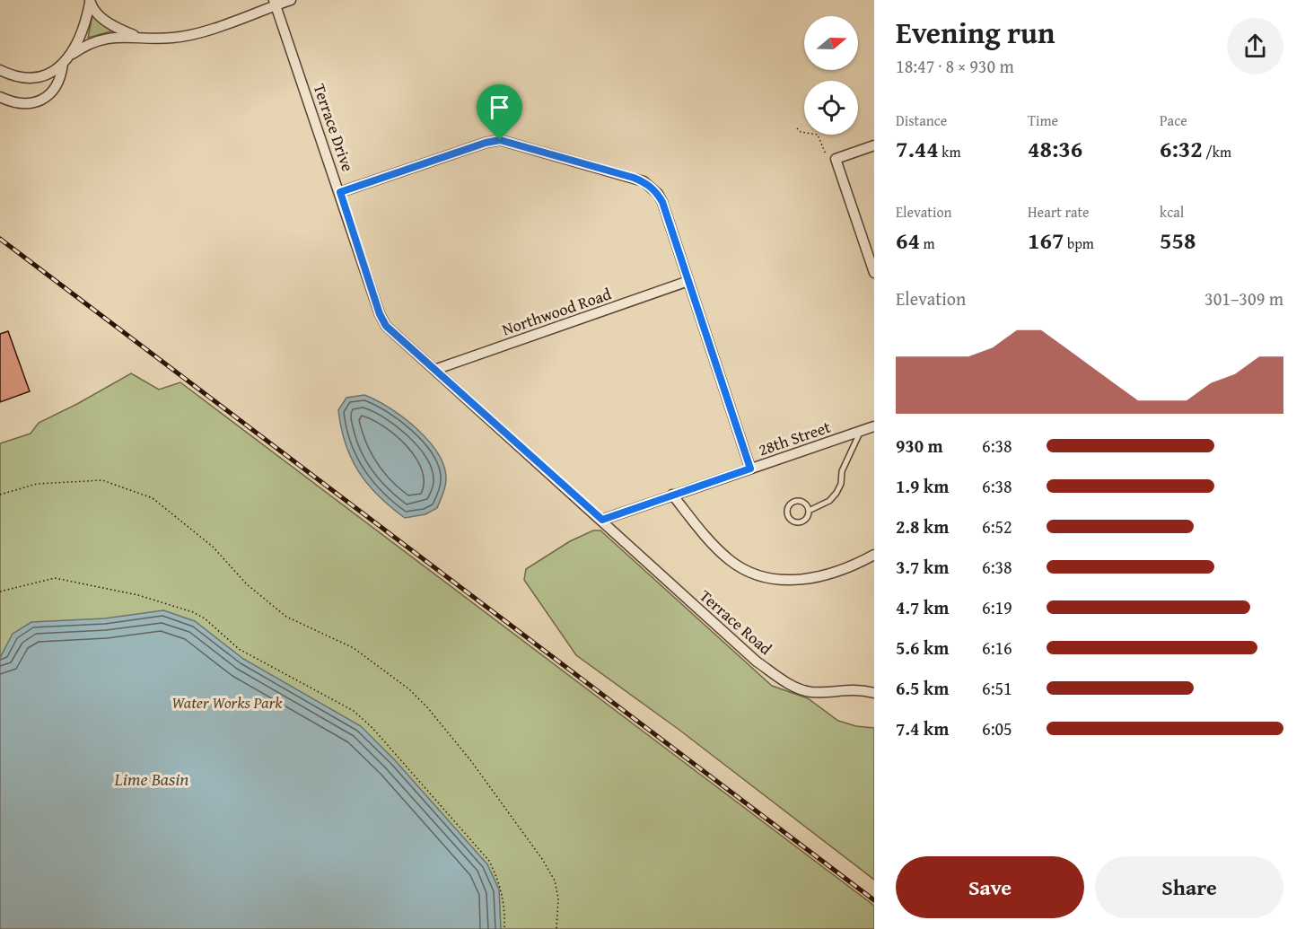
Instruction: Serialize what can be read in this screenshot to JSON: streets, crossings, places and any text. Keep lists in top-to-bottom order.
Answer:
{
  "streets": {
    "street": [
      "Terrace Drive",
      "Northwood Road",
      "28th Street",
      "Terrace Road"
    ]
  },
  "crossings": [
    ["Terrace Drive", "Northwood Road"],
    ["Terrace Drive", "28th Street"],
    ["Terrace Drive", "Terrace Road"],
    ["28th Street", "Terrace Road"]
  ],
  "water": ["Lime Basin"],
  "parks": ["Water Works Park"],
  "north": "right",
  "page": {
    "heading": ["Evening run", "18:47 · 8 × 930 m"],
    "stats": [
      ["Distance", "7.44 km"],
      ["Time", "48:36"],
      ["Pace", "6:32 /km"],
      ["Elevation", "64 m"],
      ["Heart rate", "167 bpm"],
      ["kcal", "558"]
    ],
    "chart": ["Elevation", "301–309 m"],
    "list": [
      {
        "name": "930 m",
        "note": "6:38"
      },
      {
        "name": "1.9 km",
        "note": "6:38"
      },
      {
        "name": "2.8 km",
        "note": "6:52"
      },
      {
        "name": "3.7 km",
        "note": "6:38"
      },
      {
        "name": "4.7 km",
        "note": "6:19"
      },
      {
        "name": "5.6 km",
        "note": "6:16"
      },
      {
        "name": "6.5 km",
        "note": "6:51"
      },
      {
        "name": "7.4 km",
        "note": "6:05"
      }
    ],
    "buttons": ["Save", "Share"]
  }
}
